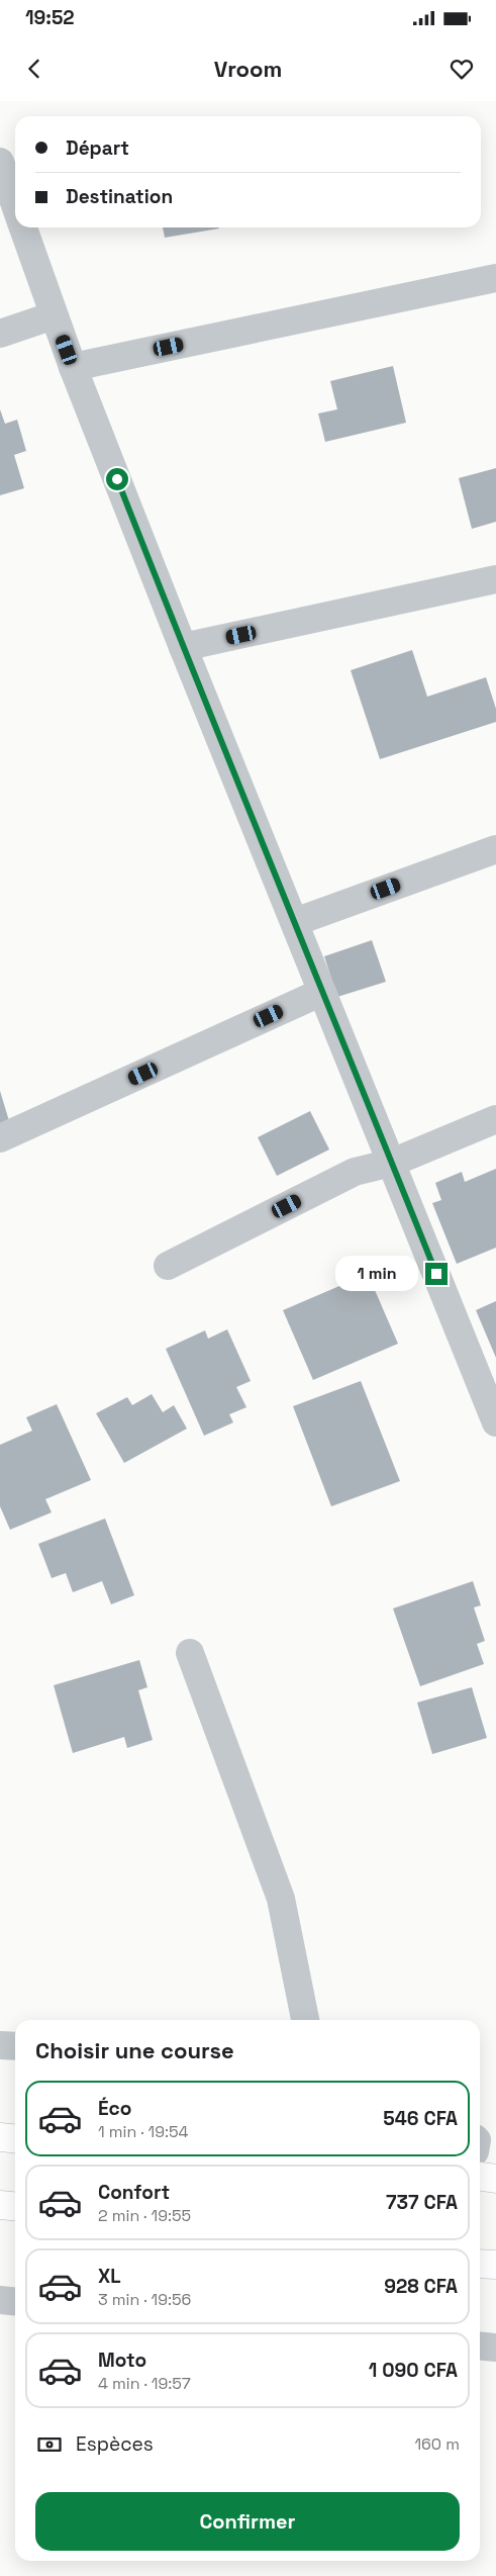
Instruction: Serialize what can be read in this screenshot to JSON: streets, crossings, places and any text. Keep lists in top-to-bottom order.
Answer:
{
  "page": {
    "status": "19:52",
    "header": "Vroom",
    "banner": ["Départ", "Destination"],
    "bubble": "1 min",
    "heading": "Choisir une course",
    "list": [
      {
        "name": "Éco",
        "note": "1 min · 19:54",
        "value": "546 CFA"
      },
      {
        "name": "Confort",
        "note": "2 min · 19:55",
        "value": "737 CFA"
      },
      {
        "name": "XL",
        "note": "3 min · 19:56",
        "value": "928 CFA"
      },
      {
        "name": "Moto",
        "note": "4 min · 19:57",
        "value": "1 090 CFA"
      }
    ],
    "pay": ["Espèces", "160 m"],
    "buttons": "Confirmer"
  }
}
